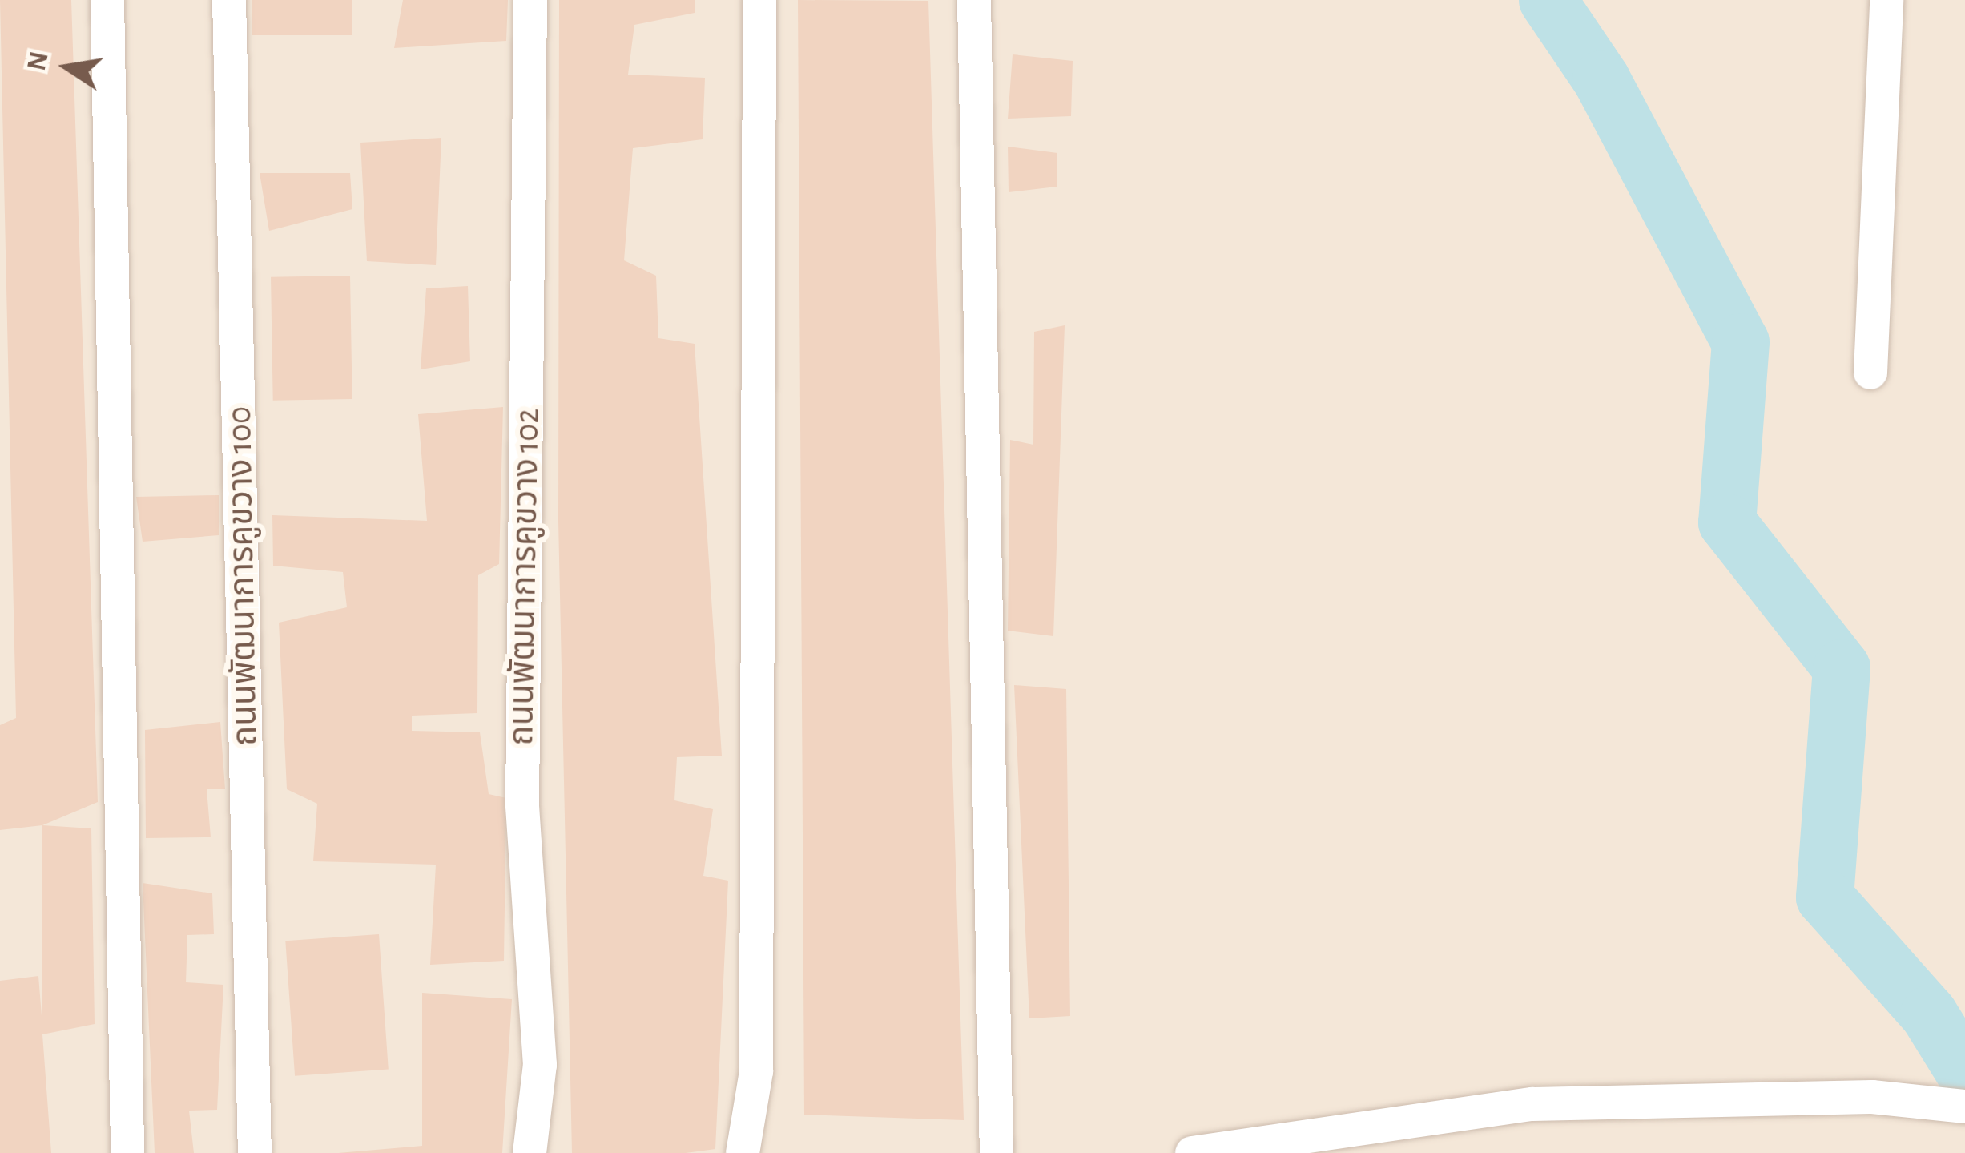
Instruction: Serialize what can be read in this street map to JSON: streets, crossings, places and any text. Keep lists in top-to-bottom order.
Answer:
{
  "streets": {
    "street": ["ถนนพัฒนาการคูขวาง 100", "ถนนพัฒนาการคูขวาง 102"]
  },
  "north": "left"
}
